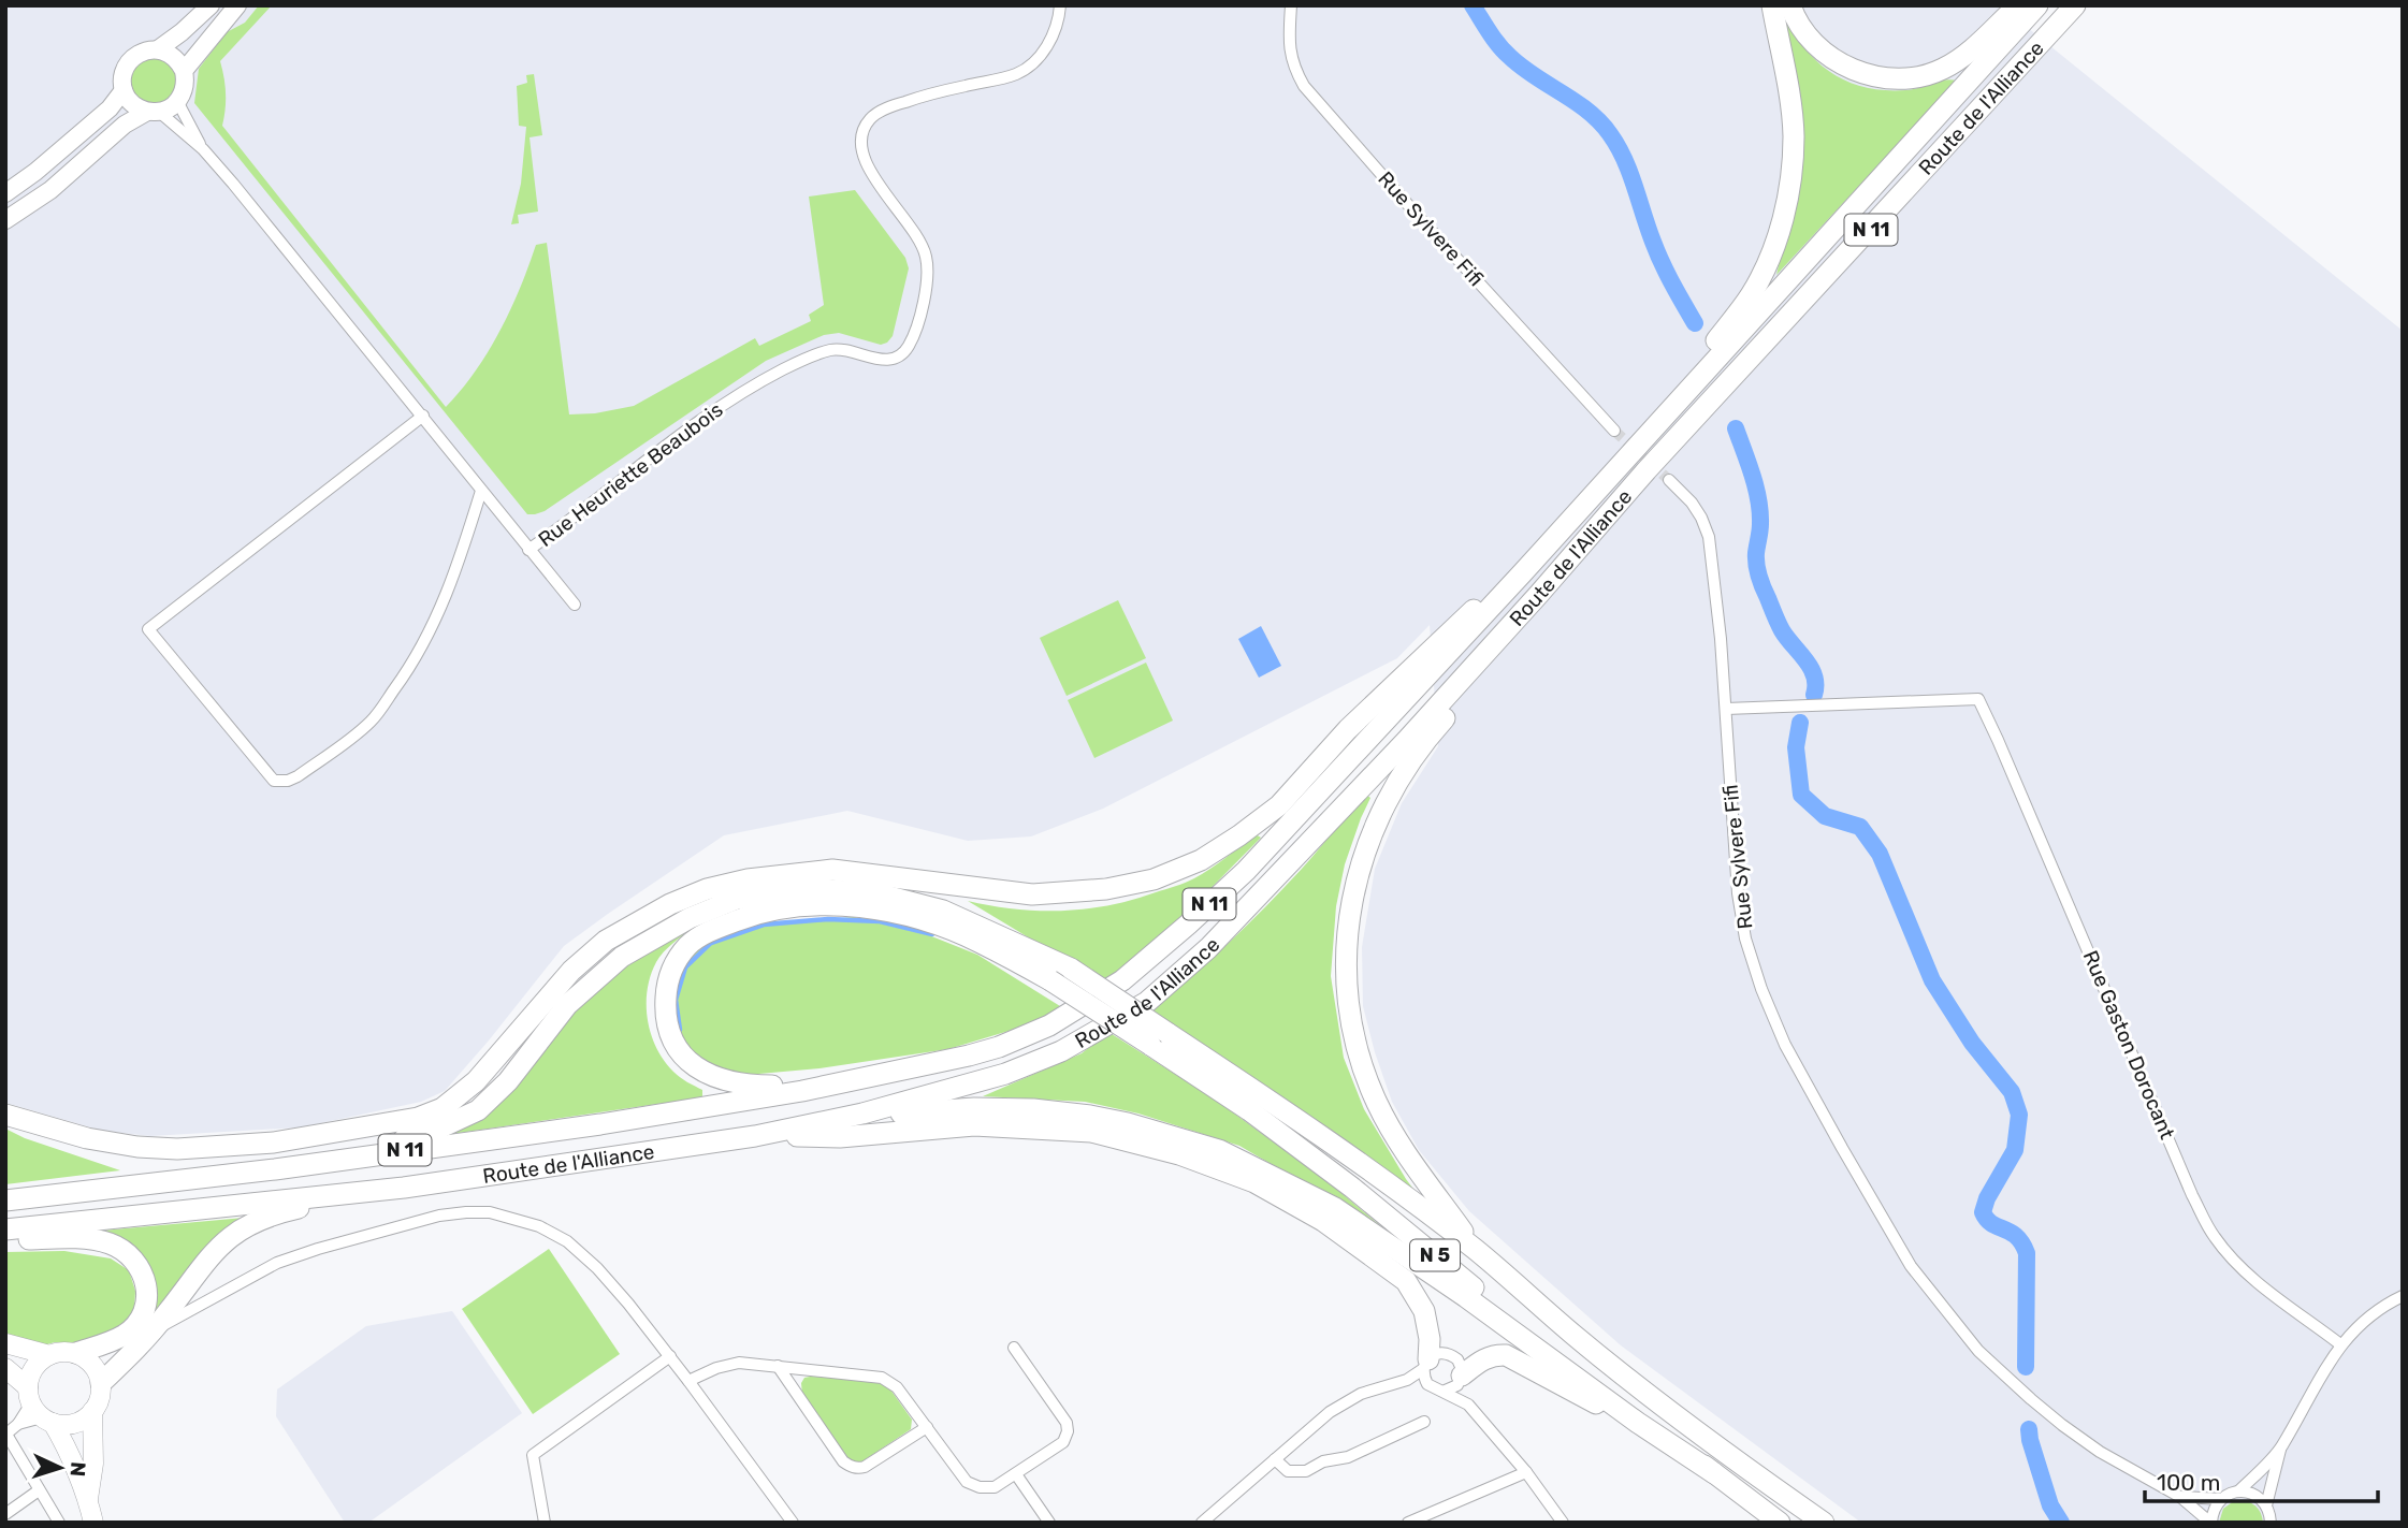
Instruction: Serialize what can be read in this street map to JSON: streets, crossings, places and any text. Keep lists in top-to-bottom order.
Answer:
{
  "streets": {
    "highway": ["Route de l'Alliance", "N 11", "N 5"],
    "street": ["Rue Sylvere Fifi", "Rue Heuriette Beaubois", "Rue Gaston Dorocant"]
  },
  "crossings": [
    ["Route de l'Alliance", "N 5"],
    ["Rue Sylvere Fifi", "Rue Gaston Dorocant"]
  ],
  "scale_bar": "100 m",
  "north": "right"
}
